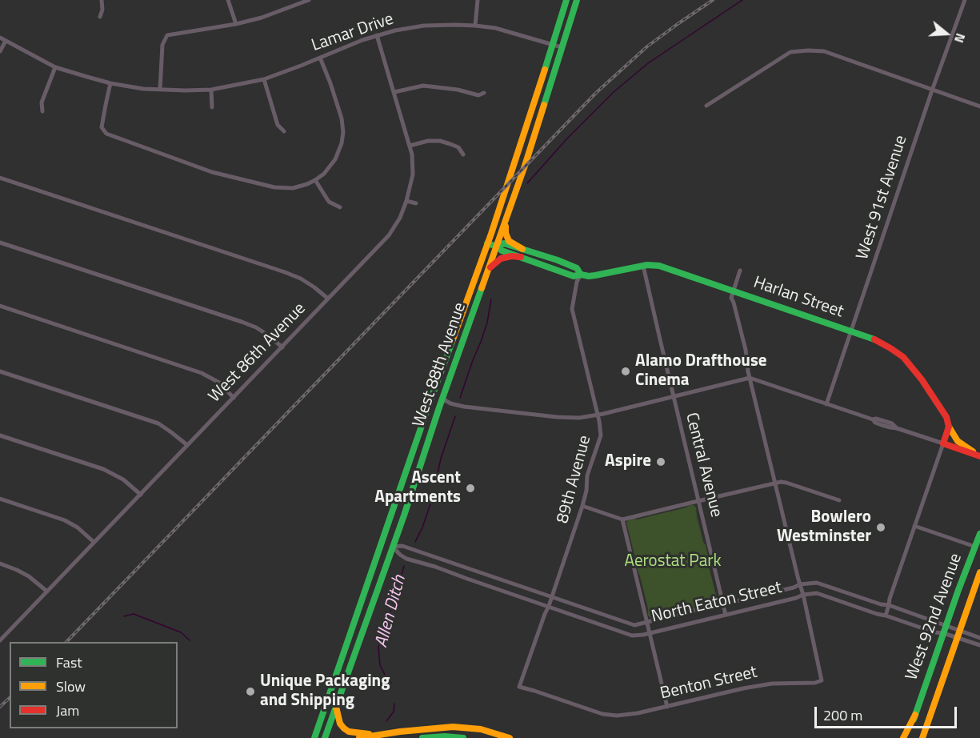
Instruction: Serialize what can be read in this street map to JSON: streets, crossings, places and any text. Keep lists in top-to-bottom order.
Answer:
{
  "streets": {
    "main road": ["Harlan Street", "West 88th Avenue", "West 92nd Avenue"],
    "street": [
      "Lamar Drive",
      "West 91st Avenue",
      "West 86th Avenue",
      "Central Avenue",
      "89th Avenue",
      "North Eaton Street",
      "Benton Street"
    ]
  },
  "crossings": [
    ["Lamar Drive", "West 86th Avenue"],
    ["Lamar Drive", "West 88th Avenue"],
    ["West 91st Avenue", "Harlan Street"],
    ["Harlan Street", "West 88th Avenue"],
    ["Harlan Street", "Central Avenue"],
    ["Harlan Street", "89th Avenue"],
    ["West 88th Avenue", "North Eaton Street"],
    ["Central Avenue", "North Eaton Street"],
    ["89th Avenue", "North Eaton Street"],
    ["89th Avenue", "Benton Street"],
    ["North Eaton Street", "West 92nd Avenue"],
    ["North Eaton Street", "Benton Street"]
  ],
  "water": ["Allen Ditch"],
  "parks": ["Aerostat Park"],
  "places": [
    "Alamo Drafthouse Cinema",
    "Aspire",
    "Ascent Apartments",
    "Bowlero Westminster",
    "Unique Packaging and Shipping"
  ],
  "legend": ["Fast", "Slow", "Jam"],
  "scale_bar": "200 m",
  "north": "right"
}
